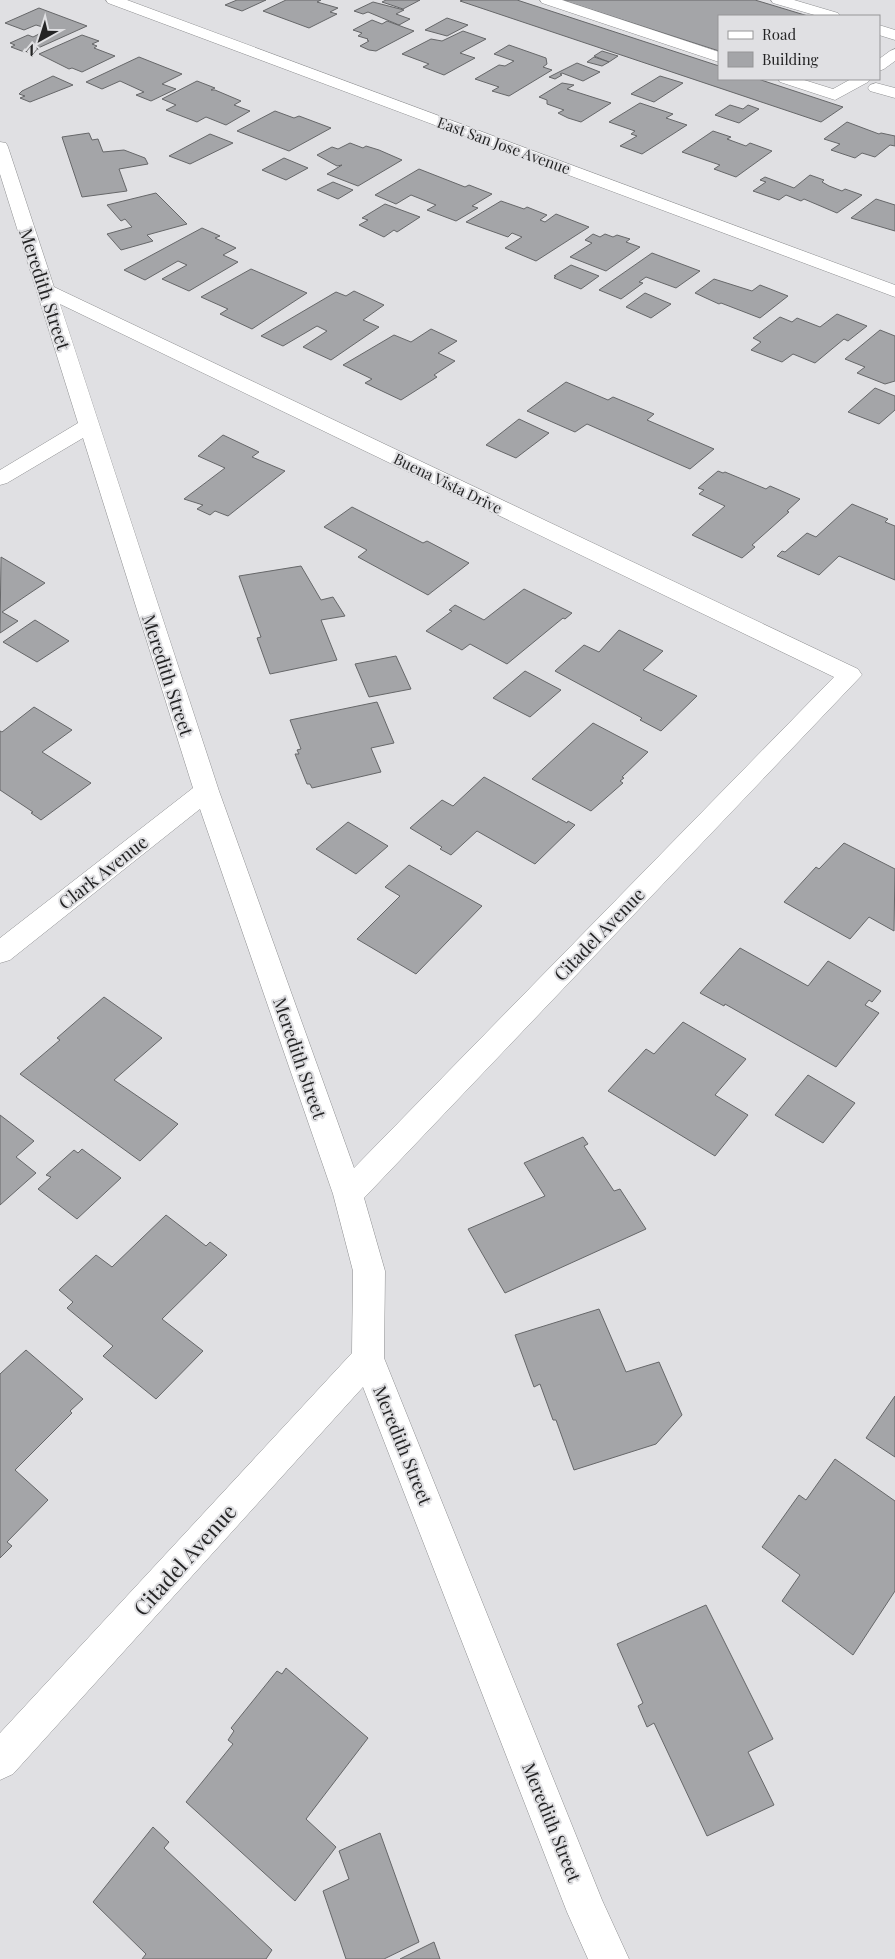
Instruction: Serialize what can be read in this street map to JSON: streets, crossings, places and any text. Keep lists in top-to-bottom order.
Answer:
{
  "streets": {
    "street": [
      "East San Jose Avenue",
      "Meredith Street",
      "Buena Vista Drive",
      "Clark Avenue",
      "Citadel Avenue"
    ]
  },
  "crossings": [
    ["Meredith Street", "Buena Vista Drive"],
    ["Meredith Street", "Clark Avenue"],
    ["Meredith Street", "Citadel Avenue"],
    ["Buena Vista Drive", "Citadel Avenue"]
  ],
  "legend": ["Road", "Building"],
  "north": "bottom left"
}
